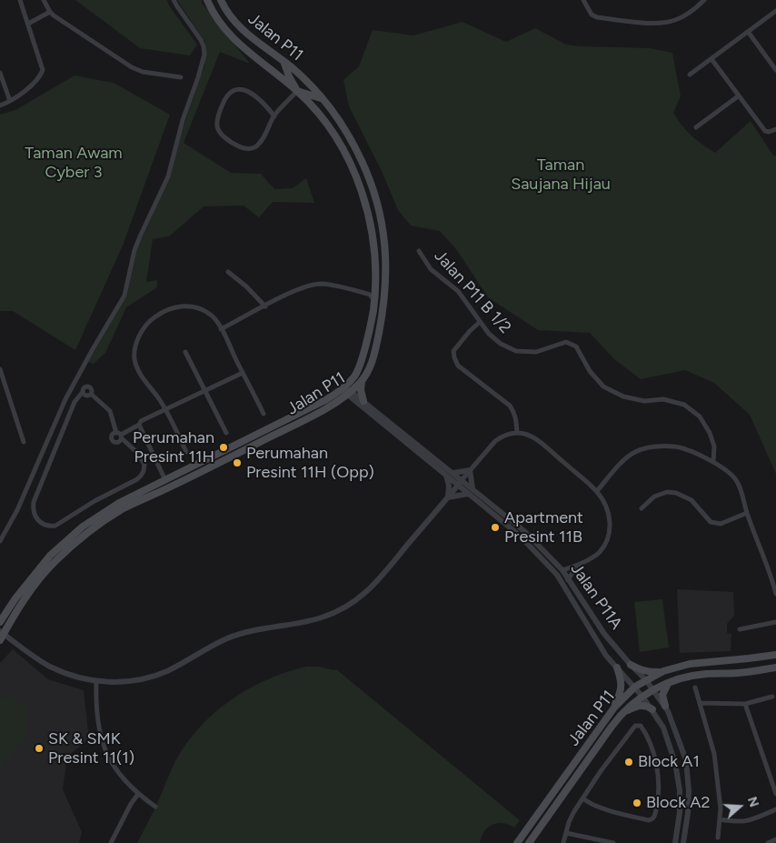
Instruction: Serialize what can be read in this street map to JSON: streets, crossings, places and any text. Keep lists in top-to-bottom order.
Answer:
{
  "streets": {
    "main road": ["Jalan P11"],
    "street": ["Jalan P11 B 1/2", "Jalan P11A"]
  },
  "crossings": [
    ["Jalan P11", "Jalan P11A"]
  ],
  "parks": ["Taman Awam Cyber 3", "Taman Saujana Hijau"],
  "places": [
    "Perumahan Presint 11H",
    "Perumahan Presint 11H (Opp)",
    "Apartment Presint 11B",
    "SK & SMK Presint 11(1)",
    "Block A1",
    "Block A2"
  ],
  "north": "right"
}
